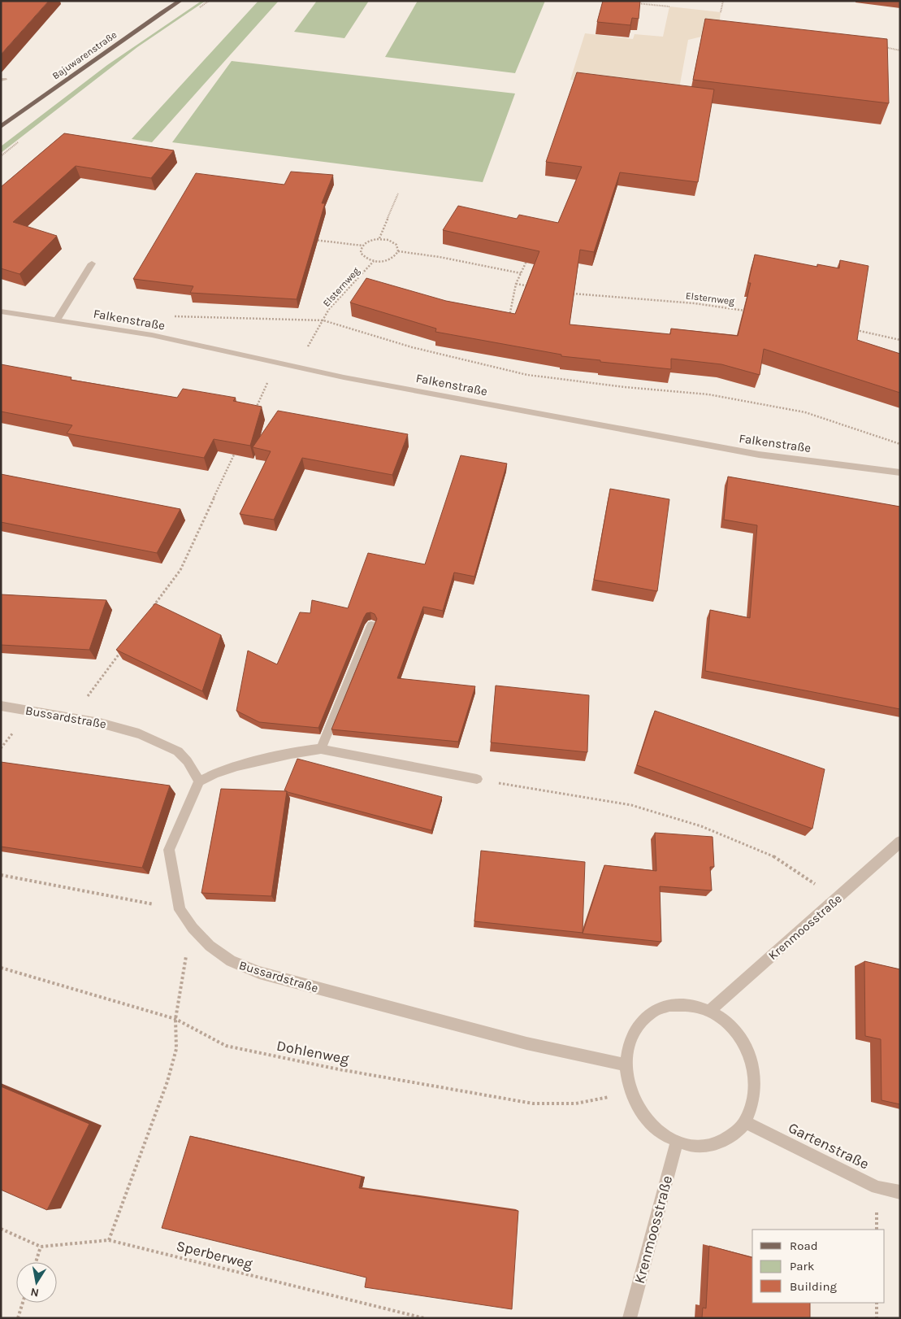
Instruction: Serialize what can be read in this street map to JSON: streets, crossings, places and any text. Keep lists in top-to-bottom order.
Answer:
{
  "streets": {
    "main road": ["Bajuwarenstraße"],
    "street": [
      "Falkenstraße",
      "Bussardstraße",
      "Krenmoosstraße",
      "Gartenstraße"
    ],
    "path": ["Elsternweg", "Dohlenweg", "Sperberweg"]
  },
  "crossings": [
    ["Elsternweg", "Falkenstraße"],
    ["Bussardstraße", "Krenmoosstraße"],
    ["Bussardstraße", "Dohlenweg"],
    ["Bussardstraße", "Gartenstraße"],
    ["Krenmoosstraße", "Dohlenweg"],
    ["Krenmoosstraße", "Gartenstraße"],
    ["Dohlenweg", "Gartenstraße"]
  ],
  "legend": ["Road", "Park", "Building"],
  "north": "bottom"
}
